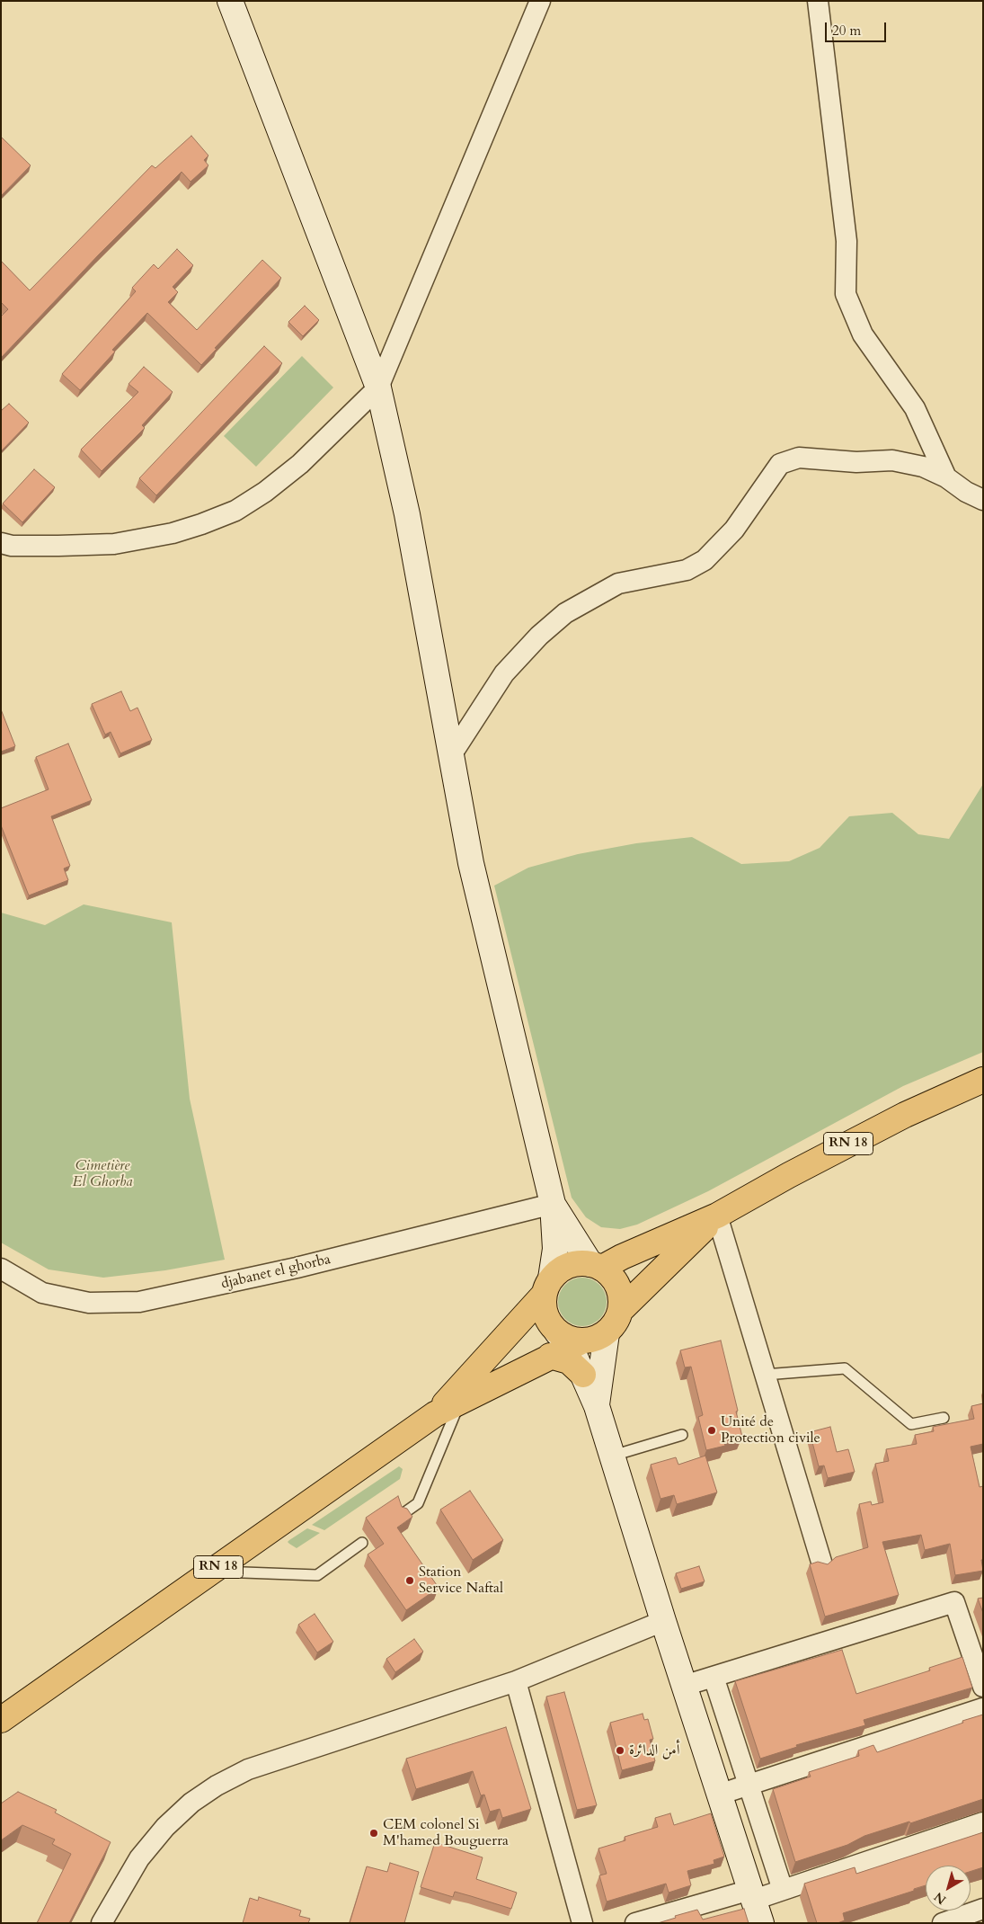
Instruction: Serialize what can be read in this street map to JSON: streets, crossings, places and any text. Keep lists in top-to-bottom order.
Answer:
{
  "streets": {
    "main road": ["RN 18"],
    "street": ["djabanet el ghorba"]
  },
  "parks": ["Cimetière El Ghorba"],
  "places": [
    "Unité de Protection civile",
    "Station Service Naftal",
    "أمن الدائرة",
    "CEM colonel Si M'hamed Bouguerra"
  ],
  "scale_bar": "20 m",
  "north": "bottom left"
}
